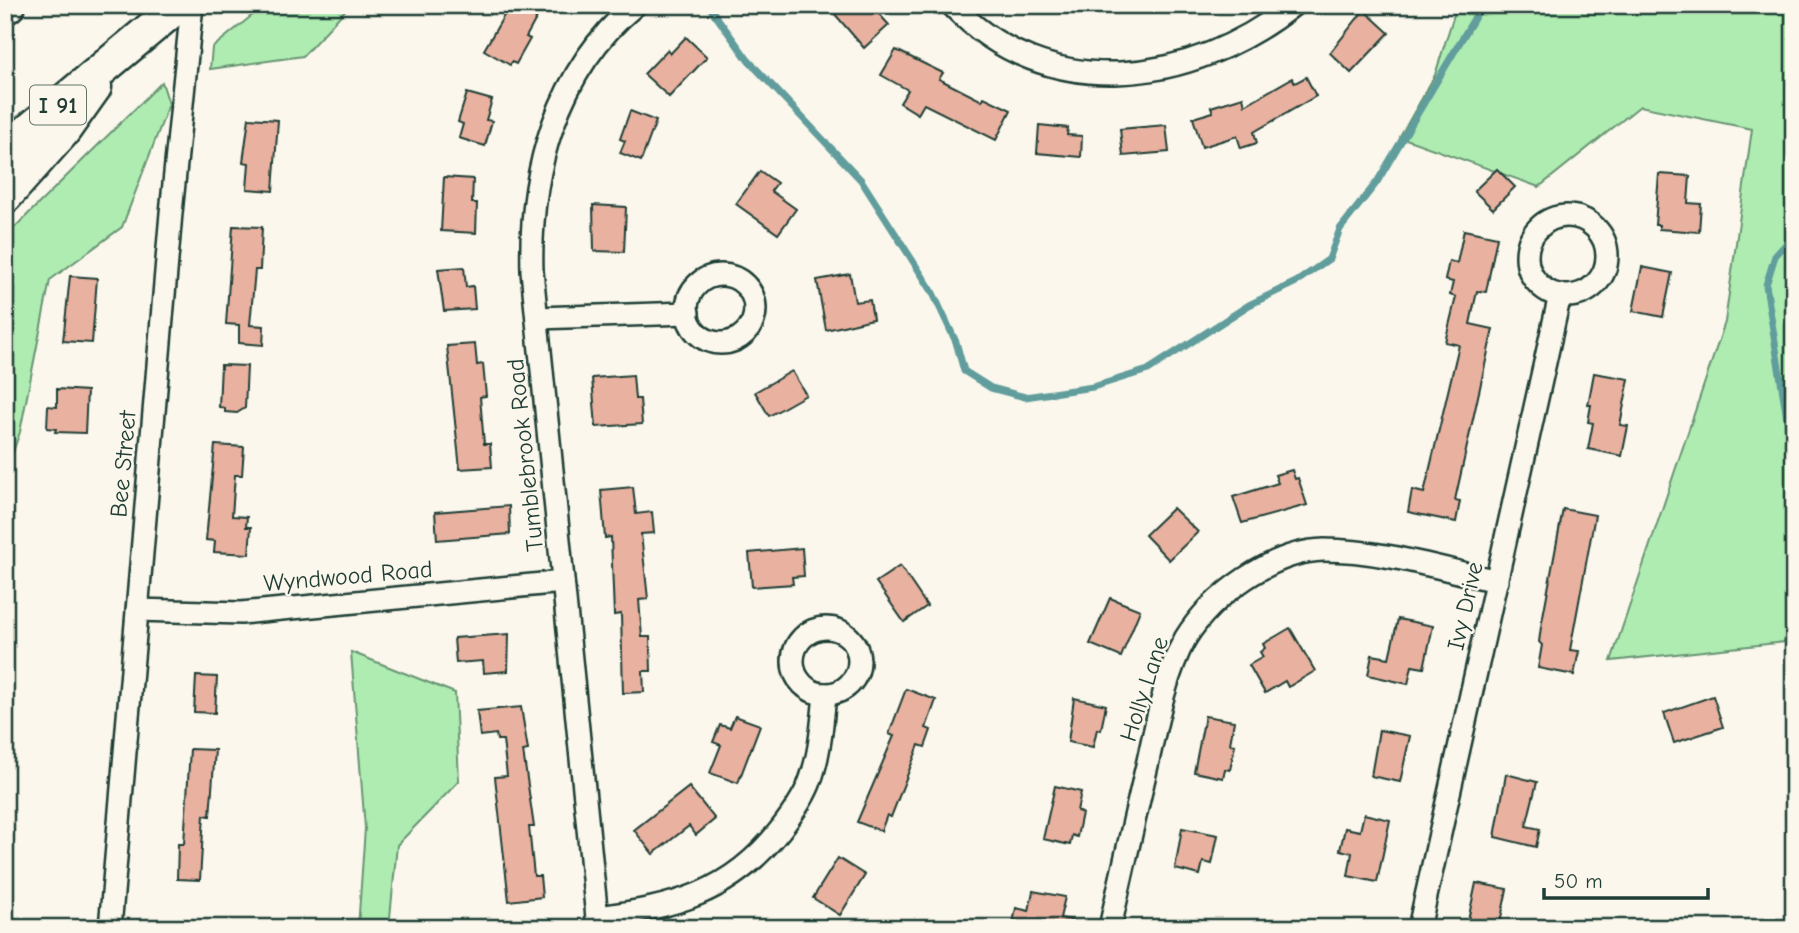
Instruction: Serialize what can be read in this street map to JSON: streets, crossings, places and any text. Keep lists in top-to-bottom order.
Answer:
{
  "streets": {
    "highway": ["I 91"],
    "street": [
      "Tumblebrook Road",
      "Bee Street",
      "Wyndwood Road",
      "Ivy Drive",
      "Holly Lane"
    ]
  },
  "crossings": [
    ["Tumblebrook Road", "Wyndwood Road"],
    ["Bee Street", "Wyndwood Road"],
    ["Ivy Drive", "Holly Lane"]
  ],
  "scale_bar": "50 m"
}
